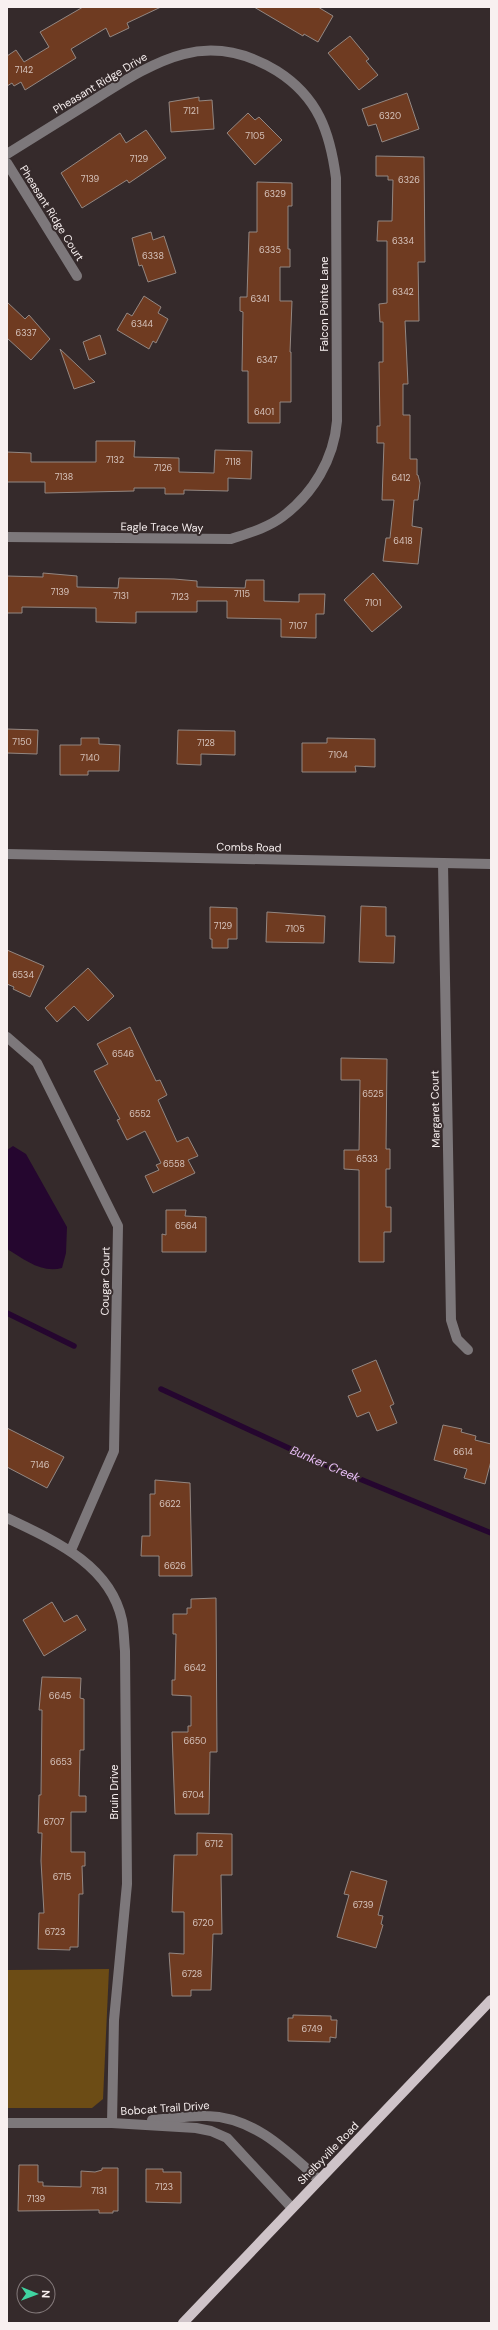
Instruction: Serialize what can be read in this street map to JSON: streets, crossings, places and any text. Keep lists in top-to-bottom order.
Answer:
{
  "streets": {
    "main road": ["Shelbyville Road"],
    "street": [
      "Pheasant Ridge Drive",
      "Pheasant Ridge Court",
      "Falcon Pointe Lane",
      "Eagle Trace Way",
      "Combs Road",
      "Margaret Court",
      "Cougar Court",
      "Bruin Drive",
      "Bobcat Trail Drive"
    ]
  },
  "crossings": [
    ["Pheasant Ridge Drive", "Falcon Pointe Lane"],
    ["Falcon Pointe Lane", "Eagle Trace Way"],
    ["Combs Road", "Margaret Court"],
    ["Cougar Court", "Bruin Drive"],
    ["Bruin Drive", "Bobcat Trail Drive"],
    ["Bobcat Trail Drive", "Shelbyville Road"]
  ],
  "water": ["Bunker Creek"],
  "house_numbers": [
    "7142",
    "7121",
    "6320",
    "7105",
    "7129",
    "7139",
    "6326",
    "6329",
    "6334",
    "6335",
    "6338",
    "6342",
    "6341",
    "6344",
    "6337",
    "6347",
    "6401",
    "7132",
    "7118",
    "7126",
    "7138",
    "6412",
    "6418",
    "7139",
    "7115",
    "7131",
    "7123",
    "7101",
    "7107",
    "7150",
    "7128",
    "7104",
    "7140",
    "7129",
    "7105",
    "6534",
    "6546",
    "6525",
    "6552",
    "6533",
    "6558",
    "6564",
    "6614",
    "7146",
    "6622",
    "6626",
    "6642",
    "6645",
    "6650",
    "6653",
    "6704",
    "6707",
    "6712",
    "6715",
    "6739",
    "6720",
    "6723",
    "6728",
    "6749",
    "7123",
    "7131",
    "7139"
  ],
  "north": "right"
}
